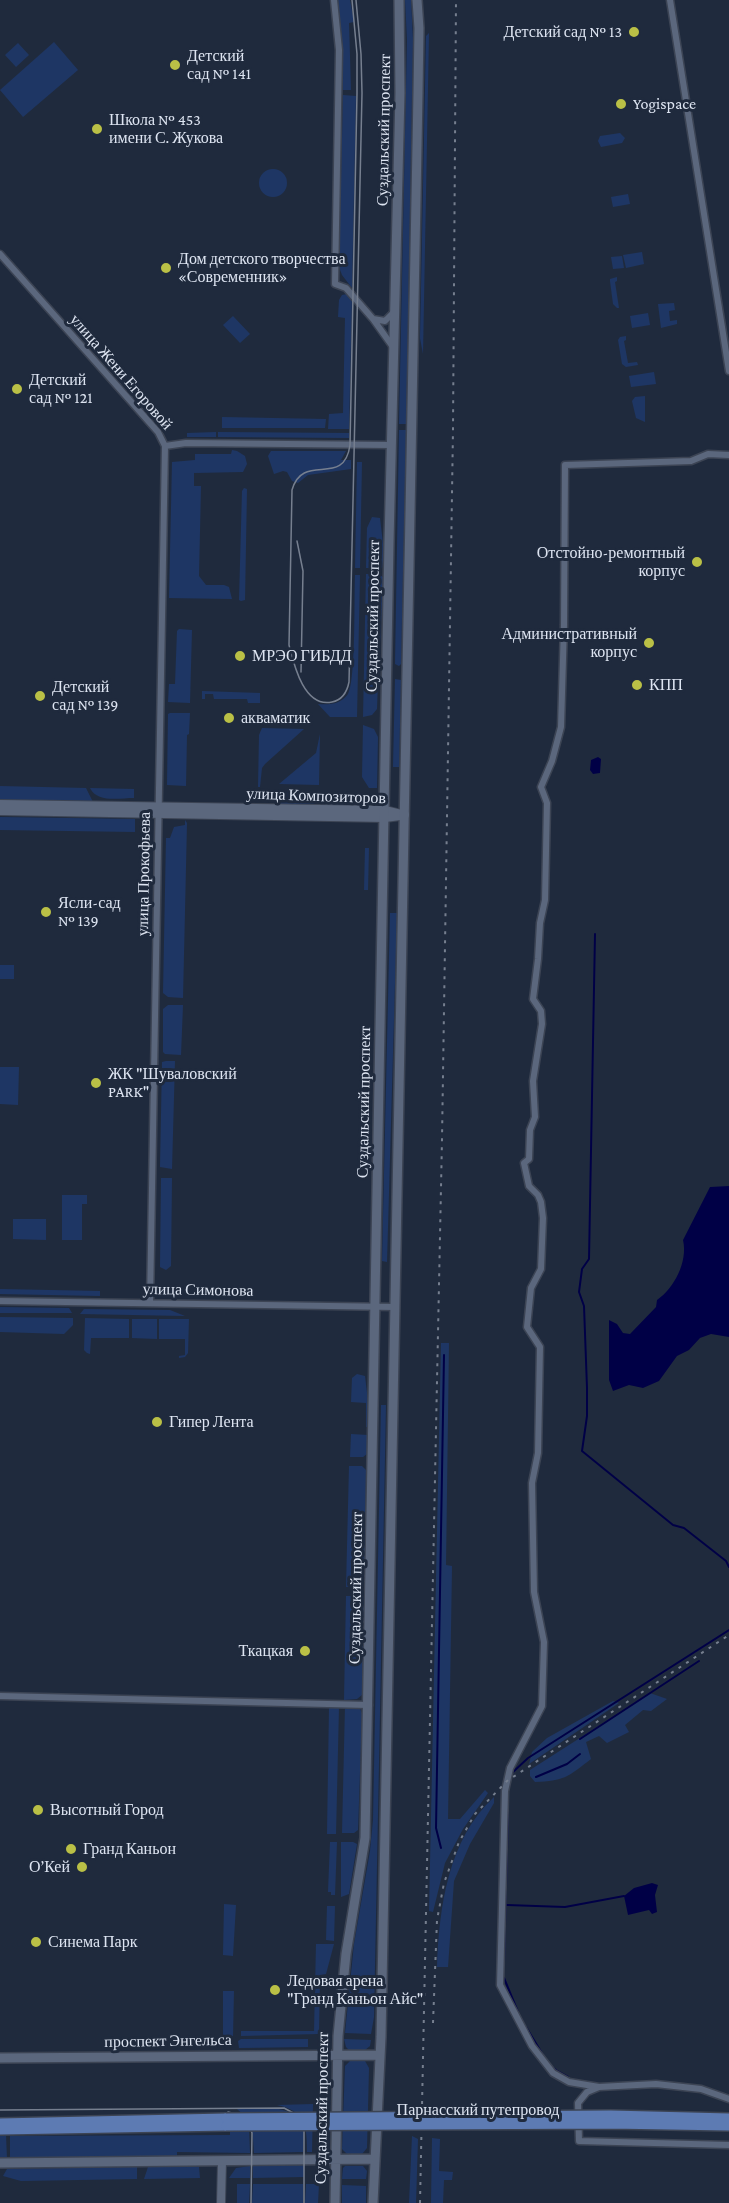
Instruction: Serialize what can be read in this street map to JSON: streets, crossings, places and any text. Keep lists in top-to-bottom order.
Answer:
{
  "streets": {
    "main road": ["Суздальский проспект", "проспект Энгельса", "Парнасский путепровод"],
    "street": [
      "улица Жени Егоровой",
      "улица Композиторов",
      "улица Прокофьева",
      "улица Симонова"
    ]
  },
  "crossings": [
    ["Суздальский проспект", "улица Жени Егоровой"],
    ["Суздальский проспект", "улица Композиторов"],
    ["Суздальский проспект", "улица Симонова"],
    ["Суздальский проспект", "проспект Энгельса"],
    ["улица Жени Егоровой", "улица Прокофьева"],
    ["улица Композиторов", "улица Прокофьева"],
    ["улица Прокофьева", "улица Симонова"]
  ],
  "places": [
    "Детский сад № 13",
    "Детский сад № 141",
    "Yogispace",
    "Школа № 453 имени С. Жукова",
    "Дом детского творчества «Современник»",
    "Детский сад № 121",
    "Отстойно-ремонтный корпус",
    "Административный корпус",
    "МРЭО ГИБДД",
    "КПП",
    "Детский сад № 139",
    "акваматик",
    "Ясли-сад № 139",
    "ЖК \"Шуваловский PARK\"",
    "Гипер Лента",
    "Ткацкая",
    "Высотный Город",
    "Гранд Каньон",
    "О’Кей",
    "Синема Парк",
    "Ледовая арена \"Гранд Каньон Айс\""
  ]
}
